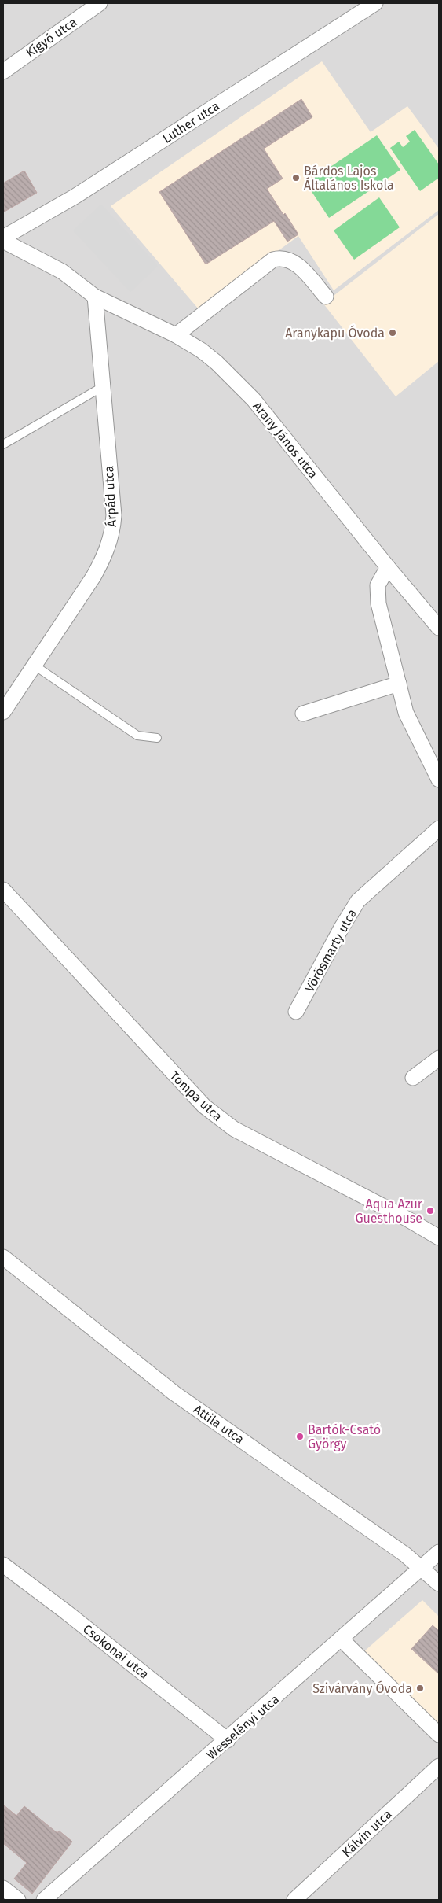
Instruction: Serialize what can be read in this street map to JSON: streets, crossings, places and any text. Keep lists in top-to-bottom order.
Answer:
{
  "streets": {
    "street": [
      "Kígyó utca",
      "Luther utca",
      "Arany János utca",
      "Árpád utca",
      "Vörösmarty utca",
      "Tompa utca",
      "Attila utca",
      "Csokonai utca",
      "Wesselényi utca",
      "Kálvin utca"
    ]
  },
  "crossings": [
    ["Luther utca", "Arany János utca"],
    ["Arany János utca", "Árpád utca"],
    ["Attila utca", "Wesselényi utca"],
    ["Csokonai utca", "Wesselényi utca"]
  ],
  "places": [
    "Bárdos Lajos Általános Iskola",
    "Aranykapu Óvoda",
    "Aqua Azur Guesthouse",
    "Bartók-Csató György",
    "Szivárvány Óvoda"
  ]
}
